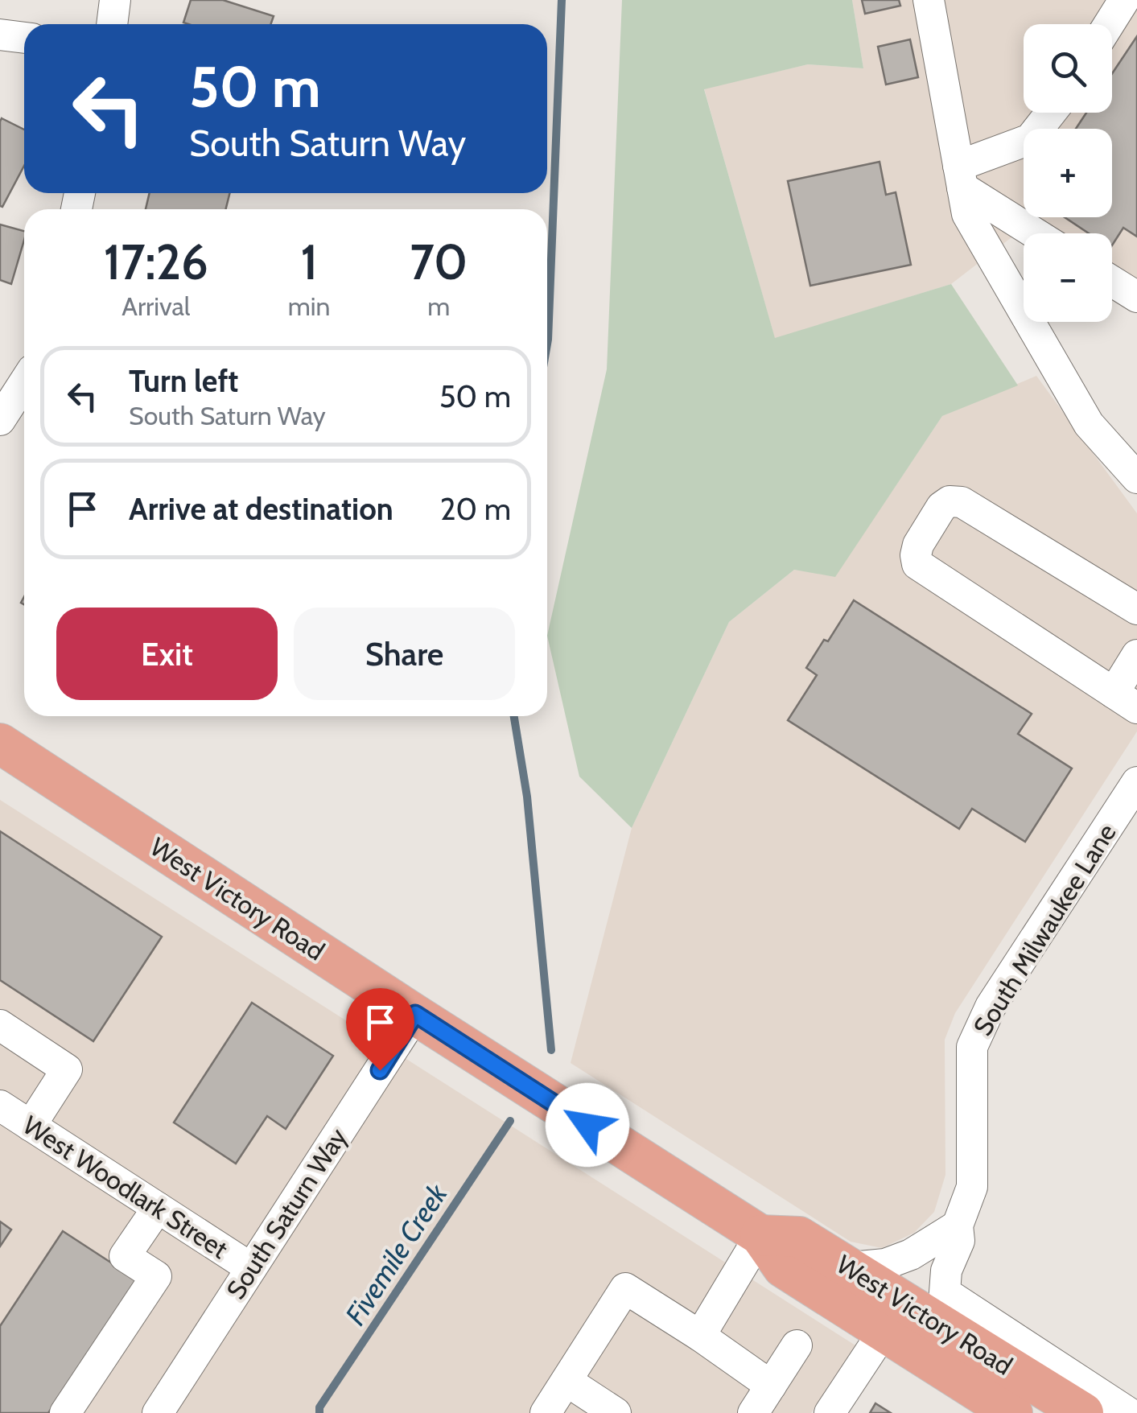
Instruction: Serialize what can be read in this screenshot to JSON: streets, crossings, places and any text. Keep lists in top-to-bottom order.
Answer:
{
  "streets": {
    "main road": ["West Victory Road"],
    "street": ["South Milwaukee Lane", "West Woodlark Street", "South Saturn Way"]
  },
  "crossings": [
    ["West Victory Road", "South Saturn Way"],
    ["West Woodlark Street", "South Saturn Way"]
  ],
  "water": ["Fivemile Creek"],
  "page": {
    "map_buttons": ["+", "−"],
    "turn": ["50 m", "South Saturn Way"],
    "eta": [
      "17:26",
      "Arrival",
      "1",
      "min",
      "70",
      "m"
    ],
    "list": [
      {
        "name": "Turn left",
        "note": "South Saturn Way",
        "value": "50 m"
      },
      {
        "name": "Arrive at destination",
        "value": "20 m"
      }
    ],
    "buttons": ["Exit", "Share"]
  }
}
